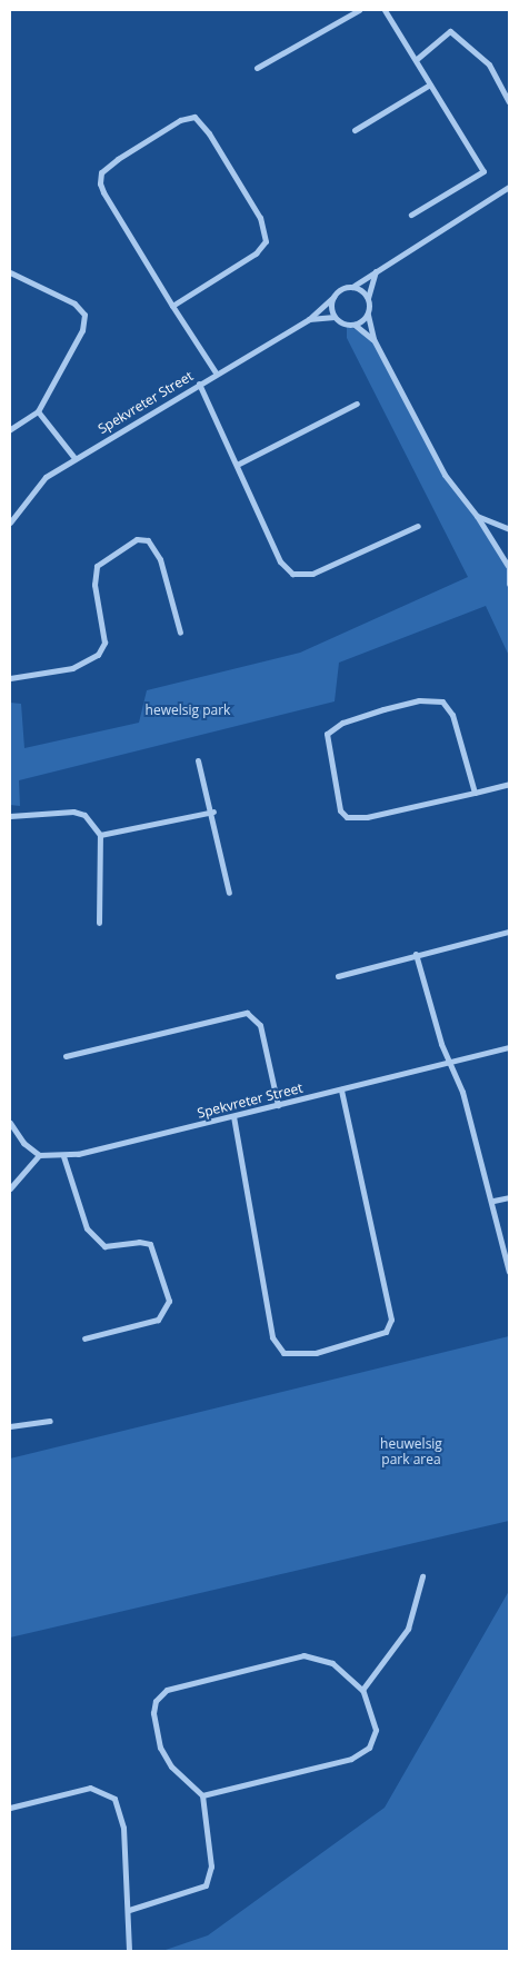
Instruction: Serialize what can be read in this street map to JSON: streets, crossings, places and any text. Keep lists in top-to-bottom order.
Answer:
{
  "streets": {
    "street": ["Spekvreter Street"]
  },
  "parks": ["hewelsig park", "heuwelsig park area"]
}
